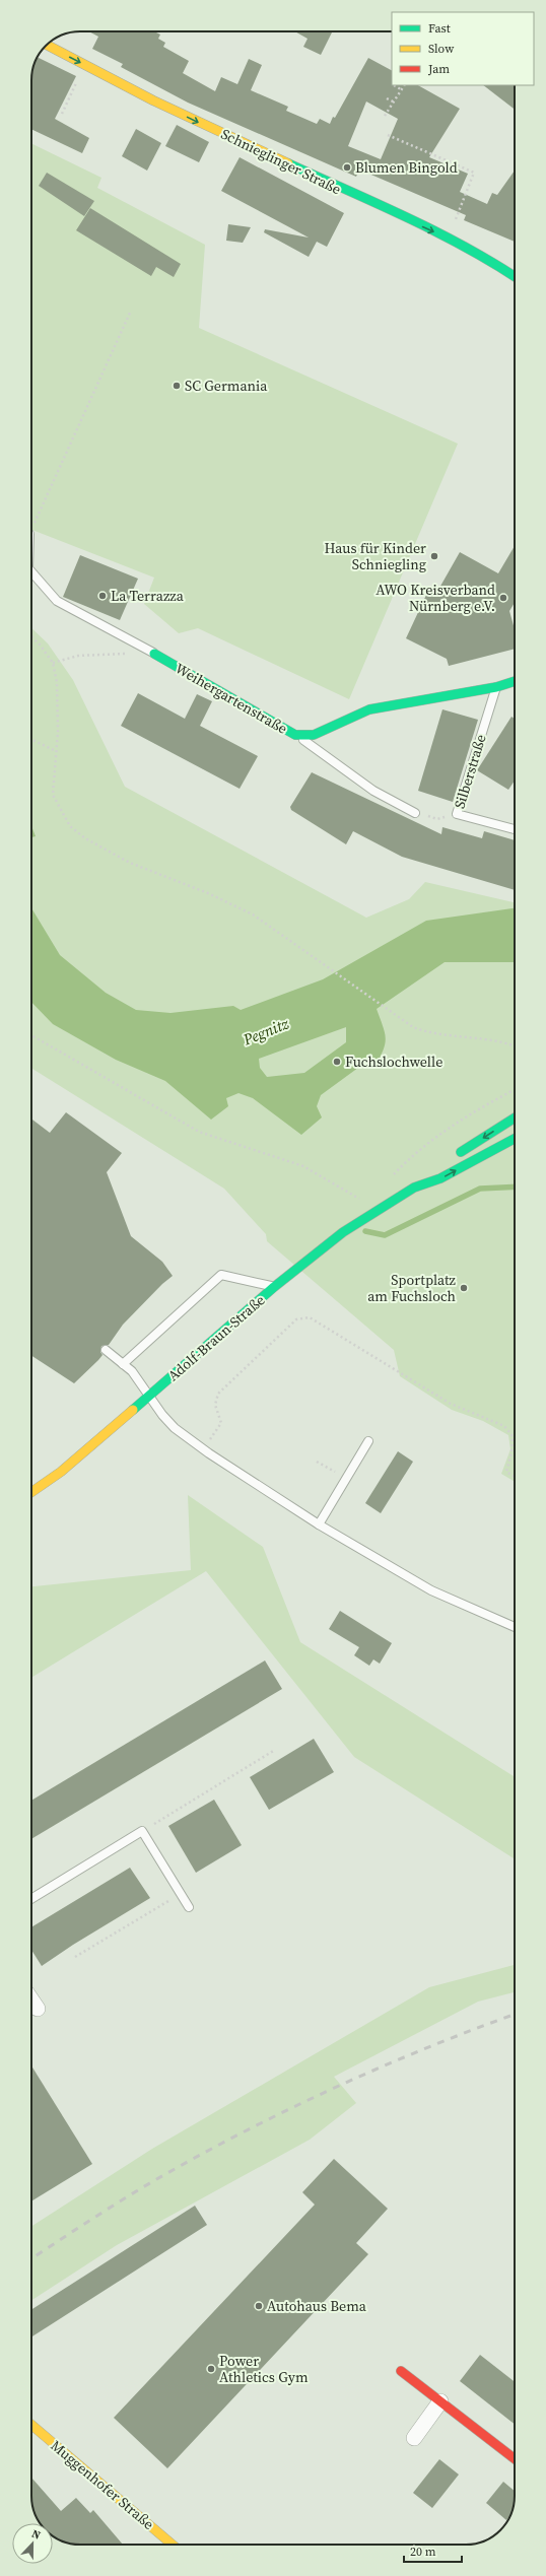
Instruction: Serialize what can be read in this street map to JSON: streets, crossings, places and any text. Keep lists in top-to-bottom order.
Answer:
{
  "streets": {
    "street": [
      "Schnieglinger Straße",
      "Weihergartenstraße",
      "Adolf-Braun-Straße",
      "Muggenhofer Straße"
    ],
    "lane": ["Silberstraße"]
  },
  "crossings": [
    ["Weihergartenstraße", "Silberstraße"]
  ],
  "one_way": ["Schnieglinger Straße"],
  "water": ["Pegnitz"],
  "places": [
    "Blumen Bingold",
    "SC Germania",
    "Haus für Kinder Schniegling",
    "La Terrazza",
    "AWO Kreisverband Nürnberg e.V.",
    "Fuchslochwelle",
    "Sportplatz am Fuchsloch",
    "Autohaus Bema",
    "Power Athletics Gym"
  ],
  "legend": ["Fast", "Slow", "Jam"],
  "scale_bar": "20 m",
  "north": "top"
}
